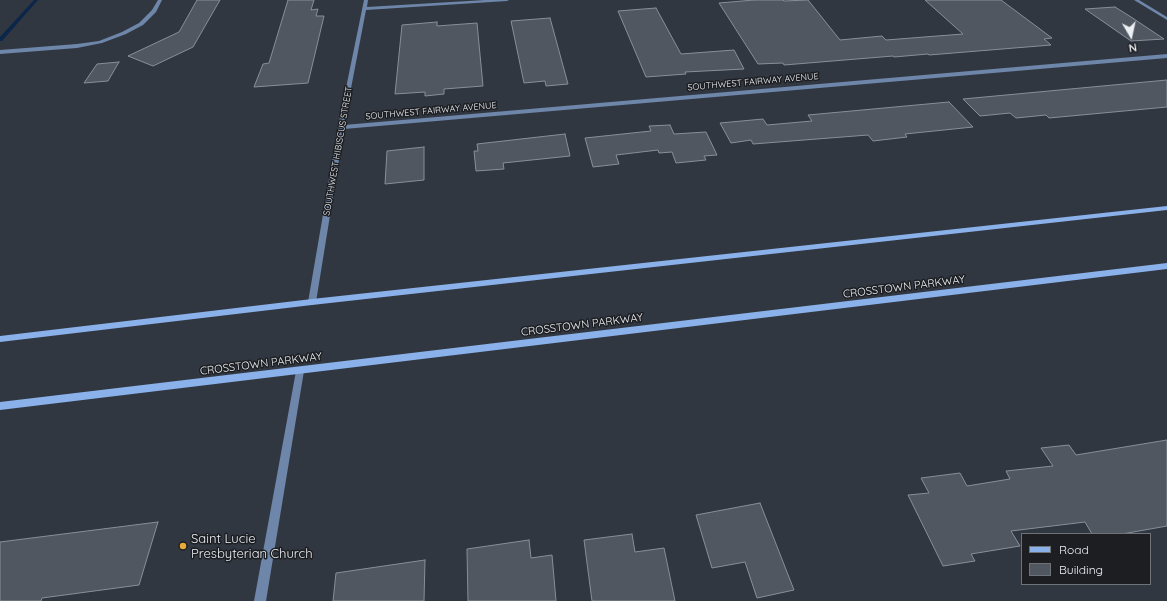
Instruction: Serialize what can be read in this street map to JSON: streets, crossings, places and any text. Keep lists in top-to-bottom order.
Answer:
{
  "streets": {
    "main road": ["CROSSTOWN PARKWAY"],
    "street": ["SOUTHWEST FAIRWAY AVENUE", "SOUTHWEST HIBISCUS STREET"]
  },
  "crossings": [
    ["SOUTHWEST FAIRWAY AVENUE", "SOUTHWEST HIBISCUS STREET"]
  ],
  "places": ["Saint Lucie Presbyterian Church"],
  "legend": ["Road", "Building"],
  "north": "bottom"
}
